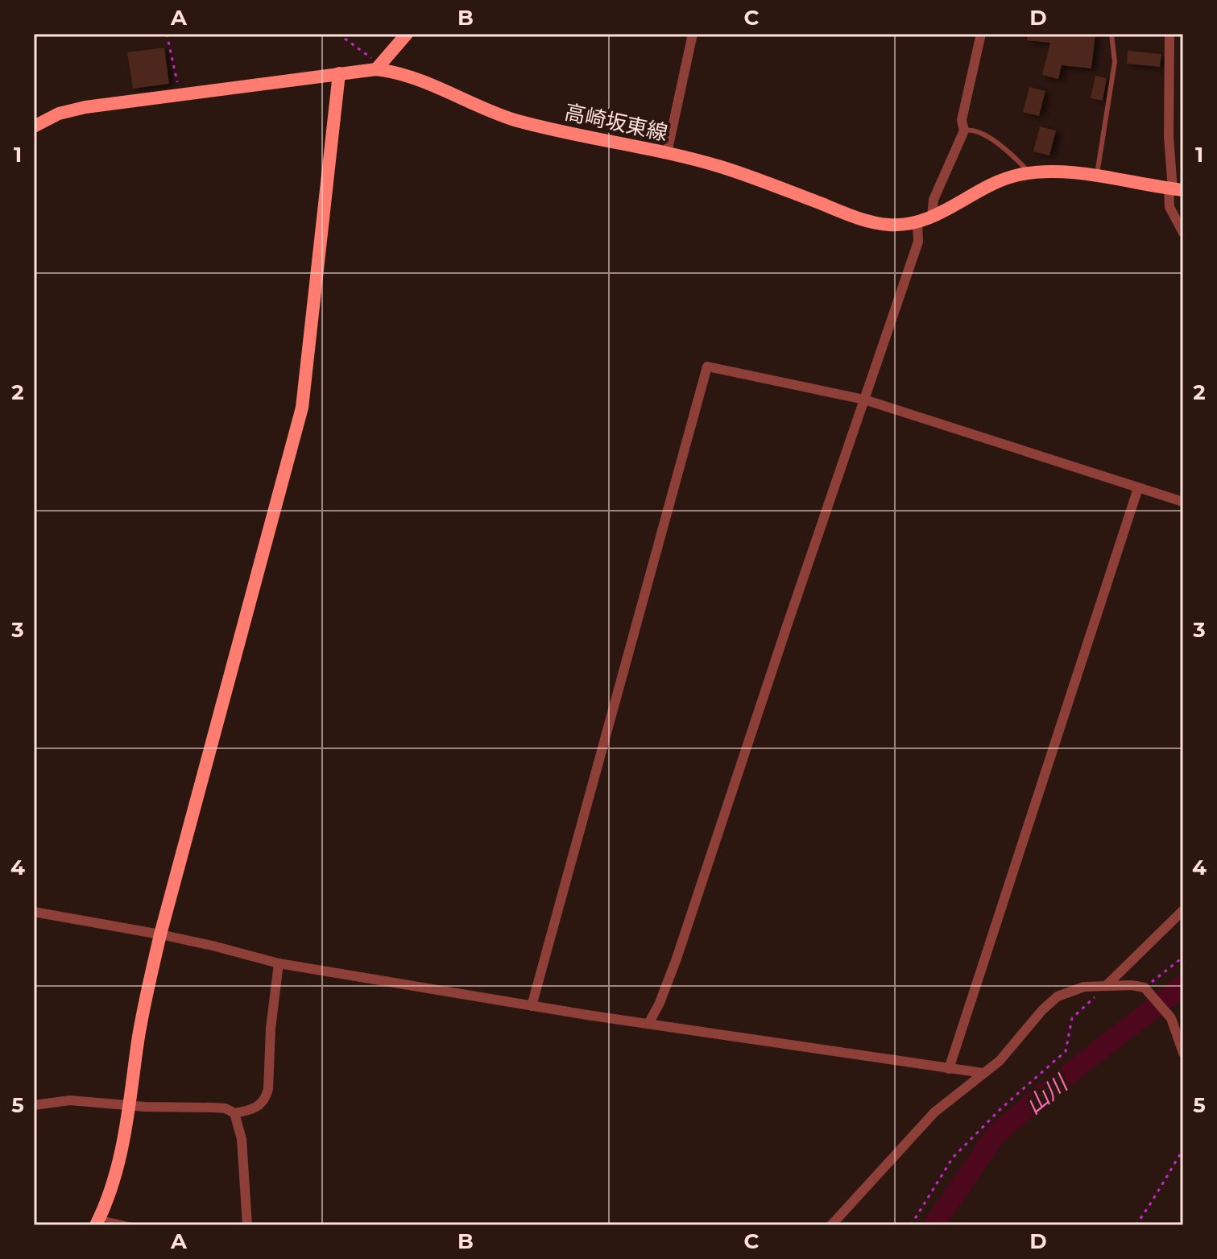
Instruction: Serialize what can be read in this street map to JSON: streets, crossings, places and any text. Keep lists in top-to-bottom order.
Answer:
{
  "streets": {
    "street": ["高崎坂東線"]
  },
  "water": ["山川"],
  "grid": {
    "columns": [
      "A",
      "B",
      "C",
      "D"
    ],
    "rows": [
      "1",
      "2",
      "3",
      "4",
      "5"
    ]
  }
}
